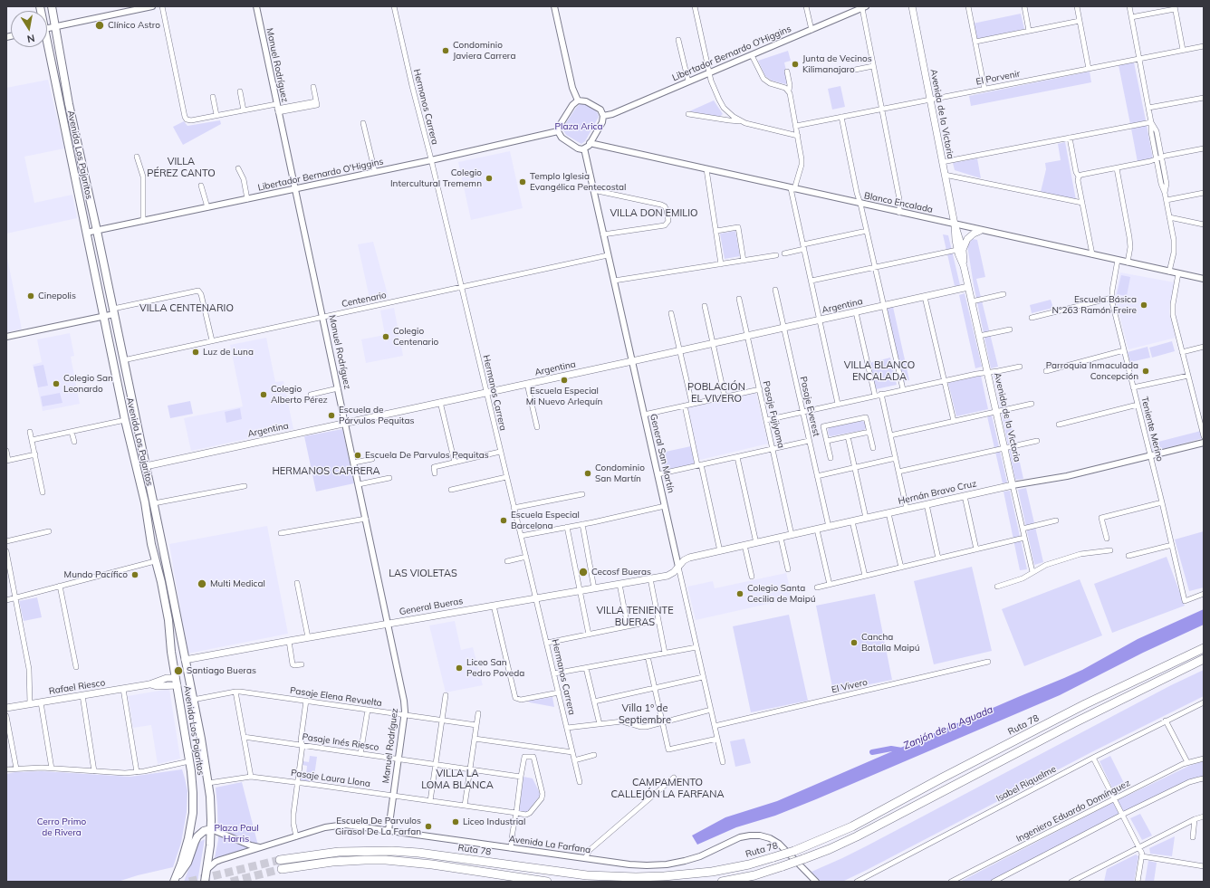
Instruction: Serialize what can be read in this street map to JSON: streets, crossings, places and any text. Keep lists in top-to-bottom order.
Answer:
{
  "streets": {
    "highway": ["Ruta 78"],
    "main road": [
      "Avenida de la Victoria",
      "Avenida Los Pajaritos",
      "Argentina",
      "Hernán Bravo Cruz",
      "General Bueras",
      "Rafael Riesco"
    ],
    "street": [
      "Libertador Bernardo O'Higgins",
      "Manuel Rodríguez",
      "El Porvenir",
      "Hermanos Carrera",
      "Blanco Encalada",
      "Centenario",
      "Pasaje Everest",
      "Pasaje Fujiyama",
      "Teniente Merino",
      "General San Martín",
      "El Vivero",
      "Pasaje Elena Revuelta",
      "Pasaje Inés Riesco",
      "Pasaje Laura Llona",
      "Isabel Riquelme",
      "Ingeniero Eduardo Domínguez",
      "Avenida La Farfana"
    ]
  },
  "crossings": [
    ["Libertador Bernardo O'Higgins", "Manuel Rodríguez"],
    ["Libertador Bernardo O'Higgins", "Hermanos Carrera"],
    ["Libertador Bernardo O'Higgins", "Avenida Los Pajaritos"],
    ["Libertador Bernardo O'Higgins", "Blanco Encalada"],
    ["Libertador Bernardo O'Higgins", "General San Martín"],
    ["Manuel Rodríguez", "Centenario"],
    ["Manuel Rodríguez", "Argentina"],
    ["Manuel Rodríguez", "General Bueras"],
    ["Manuel Rodríguez", "Pasaje Elena Revuelta"],
    ["Manuel Rodríguez", "Pasaje Inés Riesco"],
    ["Manuel Rodríguez", "Pasaje Laura Llona"],
    ["Manuel Rodríguez", "Avenida La Farfana"],
    ["El Porvenir", "Avenida de la Victoria"],
    ["Hermanos Carrera", "Centenario"],
    ["Hermanos Carrera", "Argentina"],
    ["Hermanos Carrera", "General Bueras"],
    ["Avenida de la Victoria", "Blanco Encalada"],
    ["Avenida de la Victoria", "Argentina"],
    ["Avenida de la Victoria", "Hernán Bravo Cruz"],
    ["Avenida Los Pajaritos", "Centenario"],
    ["Avenida Los Pajaritos", "Argentina"],
    ["Avenida Los Pajaritos", "General Bueras"],
    ["Avenida Los Pajaritos", "Rafael Riesco"],
    ["Avenida Los Pajaritos", "Pasaje Elena Revuelta"],
    ["Avenida Los Pajaritos", "Pasaje Laura Llona"],
    ["Avenida Los Pajaritos", "Avenida La Farfana"],
    ["Blanco Encalada", "Teniente Merino"],
    ["Blanco Encalada", "General San Martín"],
    ["Centenario", "General San Martín"],
    ["Argentina", "Pasaje Everest"],
    ["Argentina", "Pasaje Fujiyama"],
    ["Argentina", "General San Martín"],
    ["Pasaje Everest", "Hernán Bravo Cruz"],
    ["Pasaje Fujiyama", "Hernán Bravo Cruz"],
    ["Teniente Merino", "Hernán Bravo Cruz"],
    ["General San Martín", "Hernán Bravo Cruz"],
    ["General San Martín", "General Bueras"],
    ["General San Martín", "El Vivero"],
    ["Hernán Bravo Cruz", "General Bueras"]
  ],
  "districts": [
    "VILLA PÉREZ CANTO",
    "VILLA DON EMILIO",
    "VILLA CENTENARIO",
    "VILLA BLANCO ENCALADA",
    "POBLACIÓN EL VIVERO",
    "HERMANOS CARRERA",
    "LAS VIOLETAS",
    "VILLA TENIENTE BUERAS",
    "Villa 1º de Septiembre",
    "VILLA LA LOMA BLANCA",
    "CAMPAMENTO CALLEJÓN LA FARFANA"
  ],
  "water": ["Zanjón de la Aguada"],
  "parks": ["Plaza Arica", "Cerro Primo de Rivera", "Plaza Paul Harris"],
  "places": [
    "Clínico Astro",
    "Condominio Javiera Carrera",
    "Junta de Vecinos Kilimanajaro",
    "Colegio Intercultural Trememn",
    "Templo Iglesia Evangélica Pentecostal",
    "Cinepolis",
    "Escuela Básica N°263 Ramón Freire",
    "Colegio Centenario",
    "Luz de Luna",
    "Parroquia Inmaculada Concepción",
    "Escuela Especial Mi Nuevo Arlequín",
    "Colegio San Leonardo",
    "Colegio Alberto Pérez",
    "Escuela de Párvulos Pequitas",
    "Escuela De Parvulos Pequitas",
    "Condominio San Martín",
    "Escuela Especial Barcelona",
    "Cecosf Bueras",
    "Mundo Pacífico",
    "Multi Medical",
    "Colegio Santa Cecilia de Maipú",
    "Cancha Batalla Maipú",
    "Liceo San Pedro Poveda",
    "Santiago Bueras",
    "Liceo Industrial",
    "Escuela De Parvulos Girasol De La Farfan"
  ],
  "north": "bottom"
}
